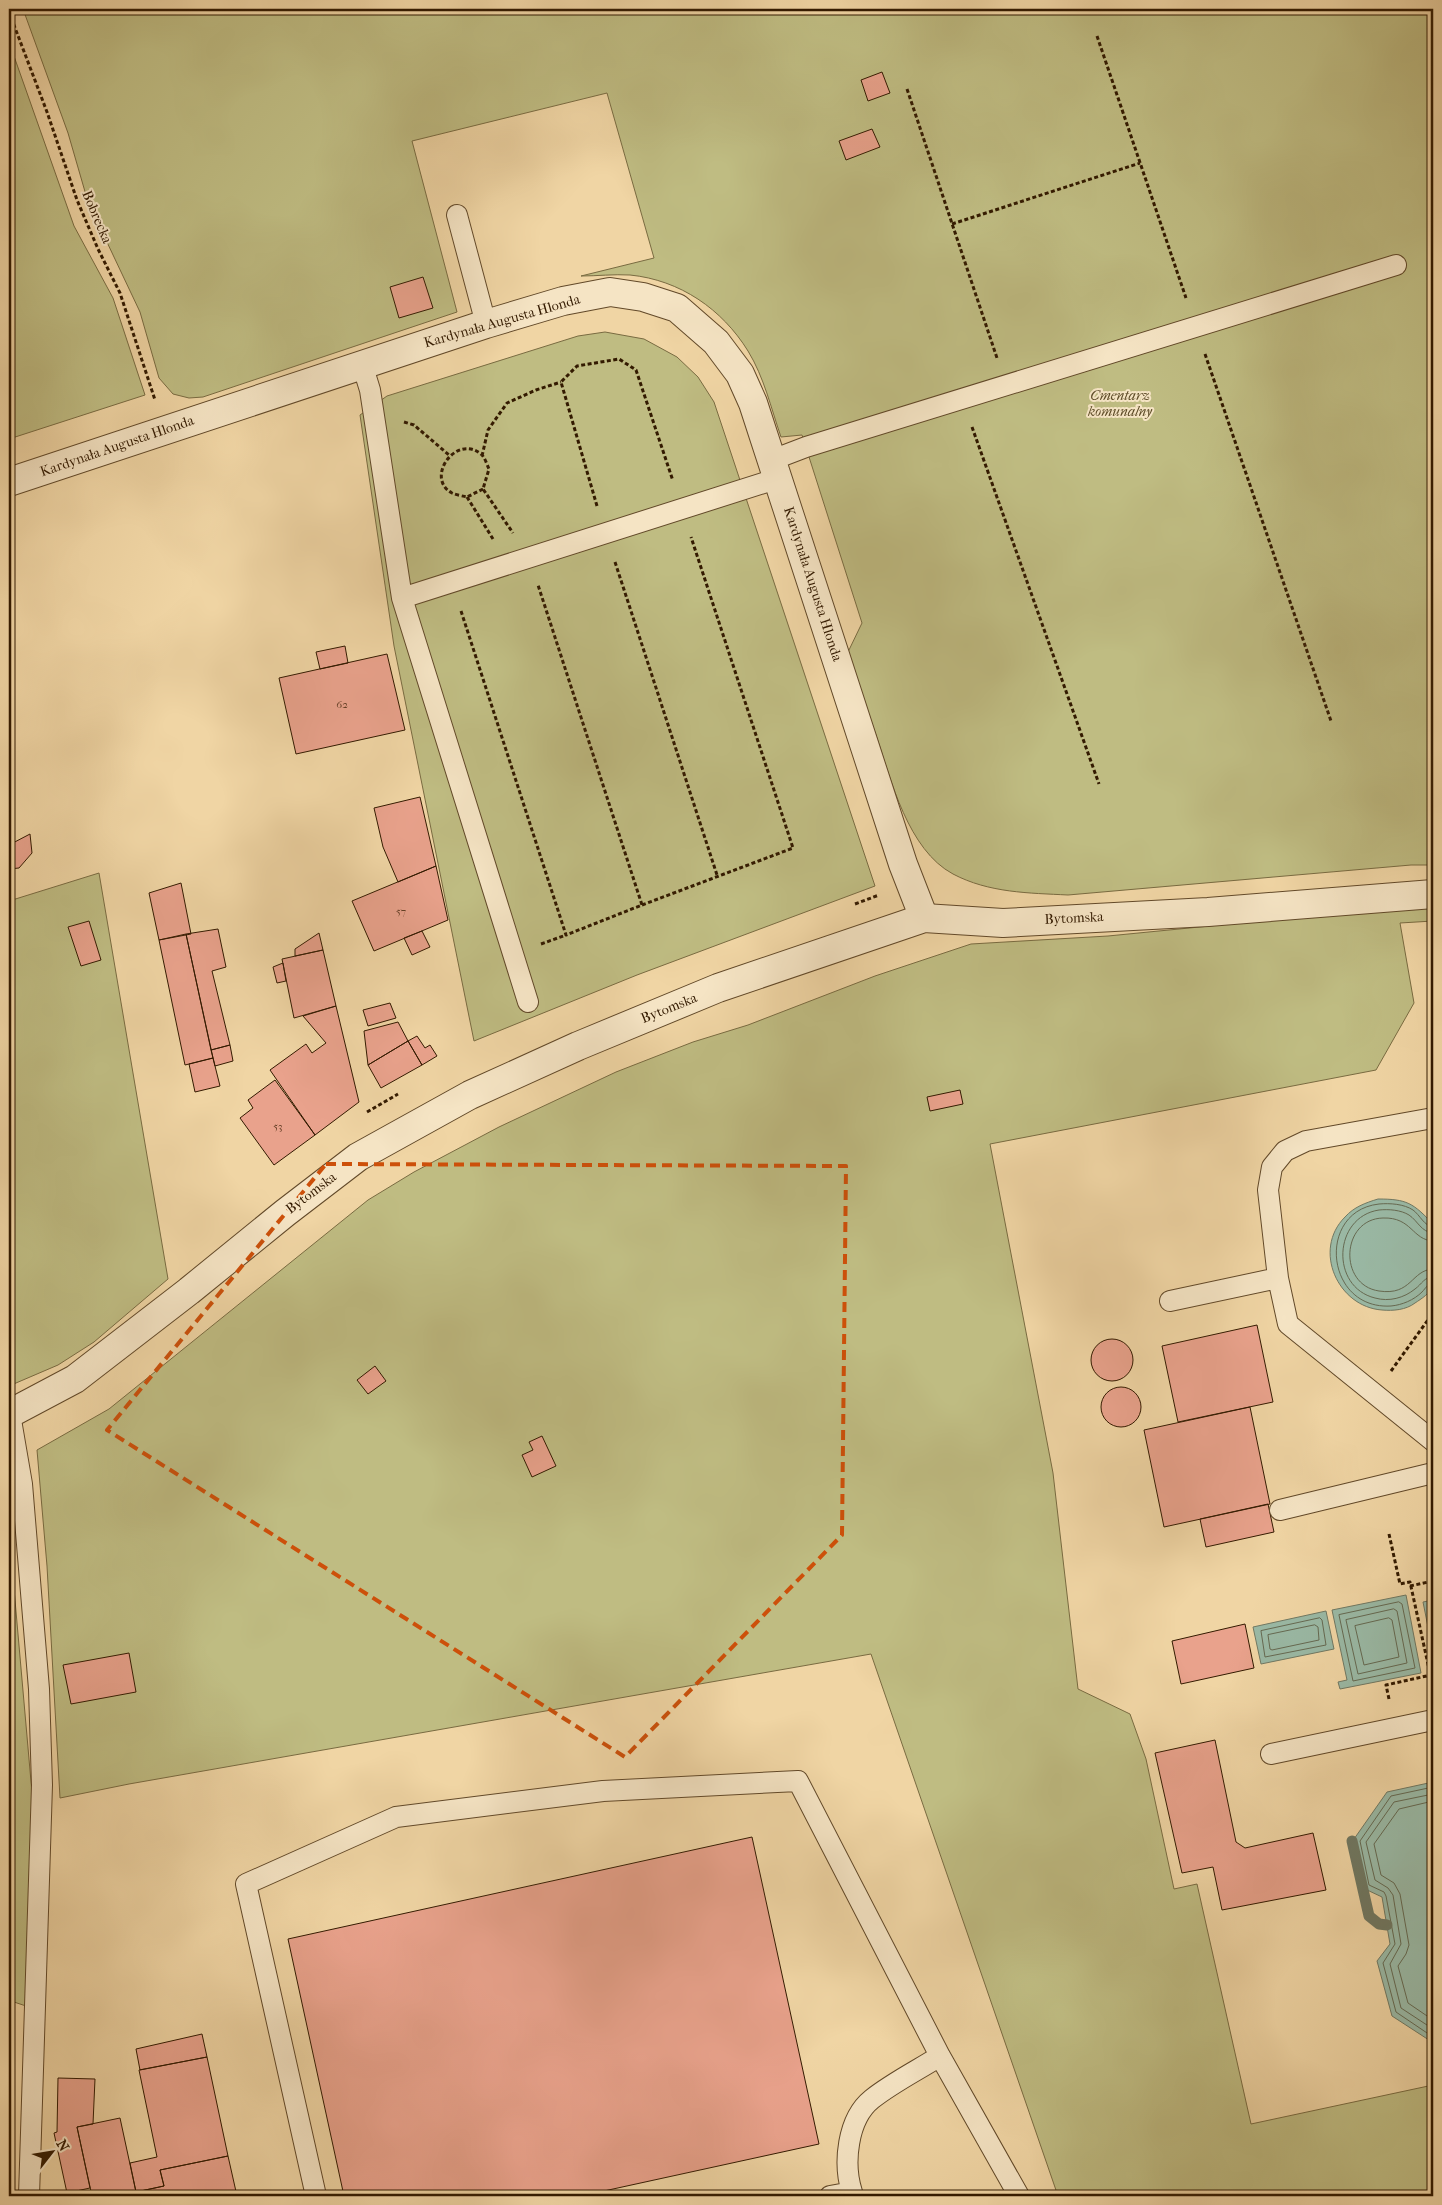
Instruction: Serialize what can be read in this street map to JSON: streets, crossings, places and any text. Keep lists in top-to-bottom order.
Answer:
{
  "streets": {
    "street": ["Kardynała Augusta Hlonda", "Bytomska"],
    "path": ["Bobrecka"]
  },
  "crossings": [
    ["Bobrecka", "Kardynała Augusta Hlonda"],
    ["Kardynała Augusta Hlonda", "Bytomska"]
  ],
  "parks": ["Cmentarz komunalny"],
  "house_numbers": ["62", "57", "53"],
  "north": "top right"
}
